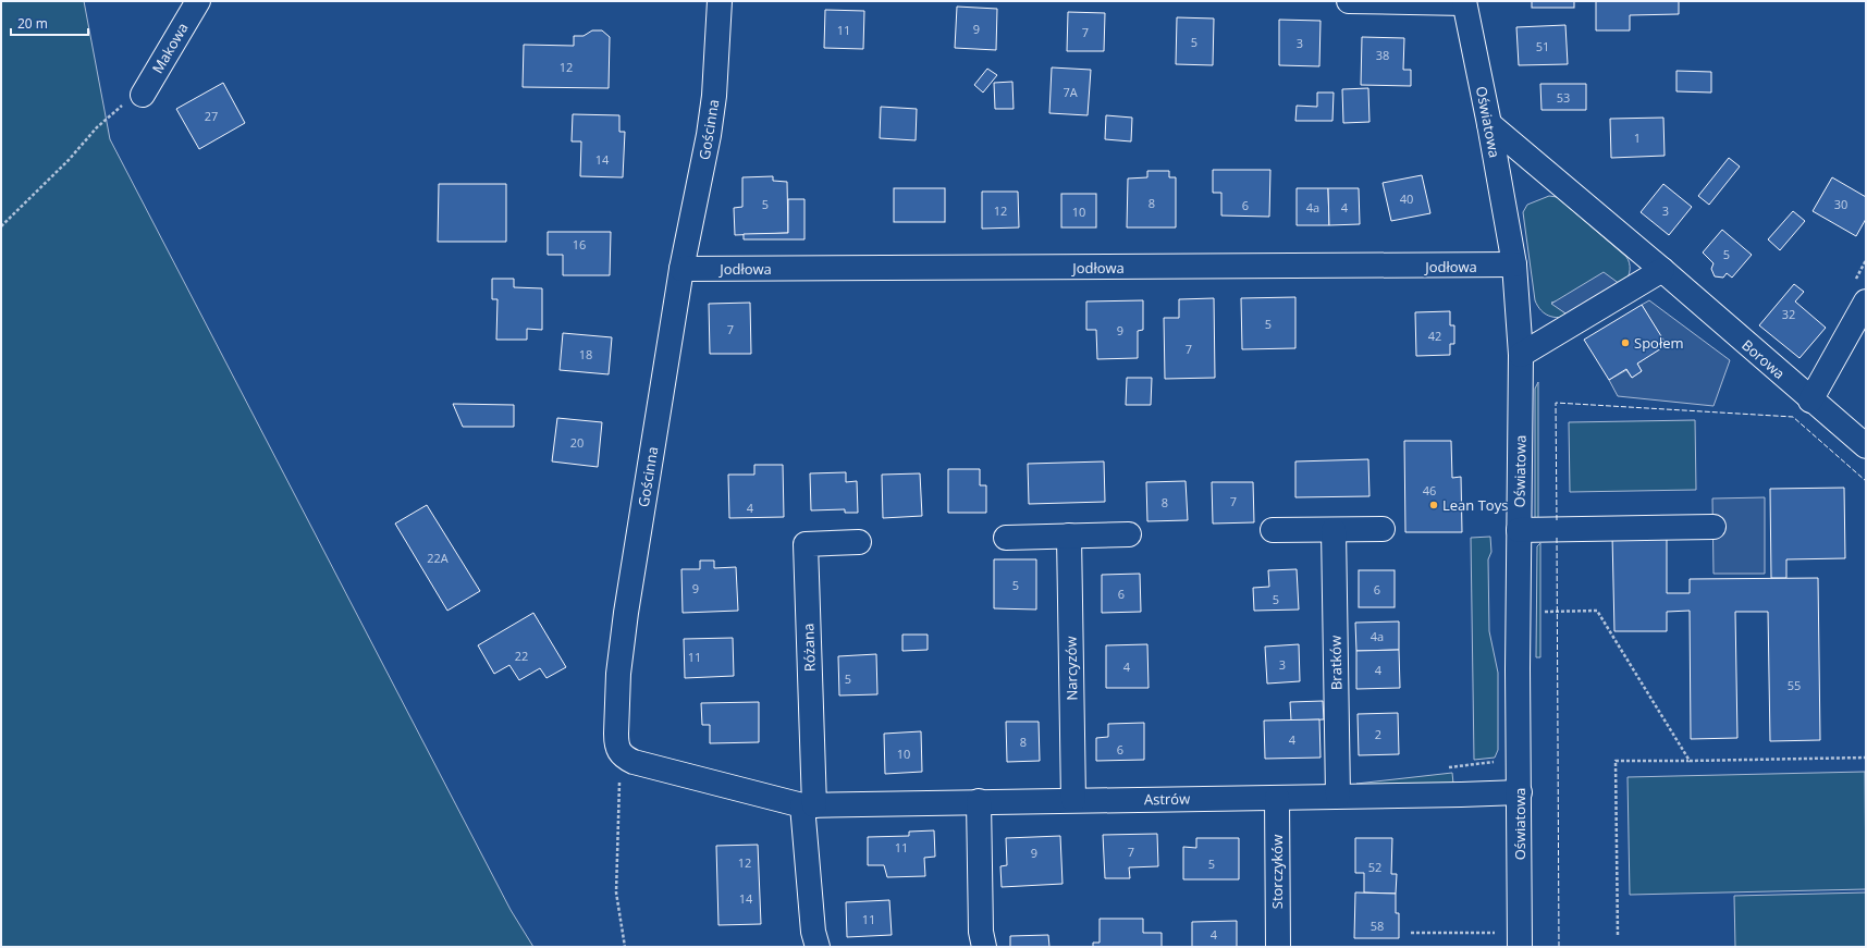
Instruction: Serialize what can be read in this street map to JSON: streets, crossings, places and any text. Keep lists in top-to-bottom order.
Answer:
{
  "streets": {
    "street": [
      "Makowa",
      "Oświatowa",
      "Gościnna",
      "Jodłowa",
      "Borowa",
      "Różana",
      "Bratków",
      "Narcyzów",
      "Astrów",
      "Storczyków"
    ]
  },
  "crossings": [
    ["Oświatowa", "Jodłowa"],
    ["Oświatowa", "Borowa"],
    ["Oświatowa", "Astrów"],
    ["Gościnna", "Jodłowa"],
    ["Różana", "Astrów"],
    ["Bratków", "Astrów"],
    ["Narcyzów", "Astrów"],
    ["Astrów", "Storczyków"]
  ],
  "places": ["Społem", "Lean Toys"],
  "house_numbers": [
    "9",
    "11",
    "7",
    "5",
    "3",
    "51",
    "38",
    "12",
    "7A",
    "53",
    "27",
    "1",
    "14",
    "40",
    "8",
    "5",
    "30",
    "6",
    "4a",
    "4",
    "12",
    "3",
    "10",
    "16",
    "5",
    "32",
    "5",
    "7",
    "9",
    "42",
    "7",
    "18",
    "20",
    "46",
    "7",
    "8",
    "4",
    "22A",
    "5",
    "9",
    "6",
    "6",
    "5",
    "4a",
    "22",
    "11",
    "3",
    "4",
    "4",
    "5",
    "55",
    "2",
    "4",
    "8",
    "6",
    "10",
    "11",
    "7",
    "9",
    "12",
    "5",
    "52",
    "14",
    "11",
    "58",
    "4"
  ],
  "scale_bar": "20 m"
}
